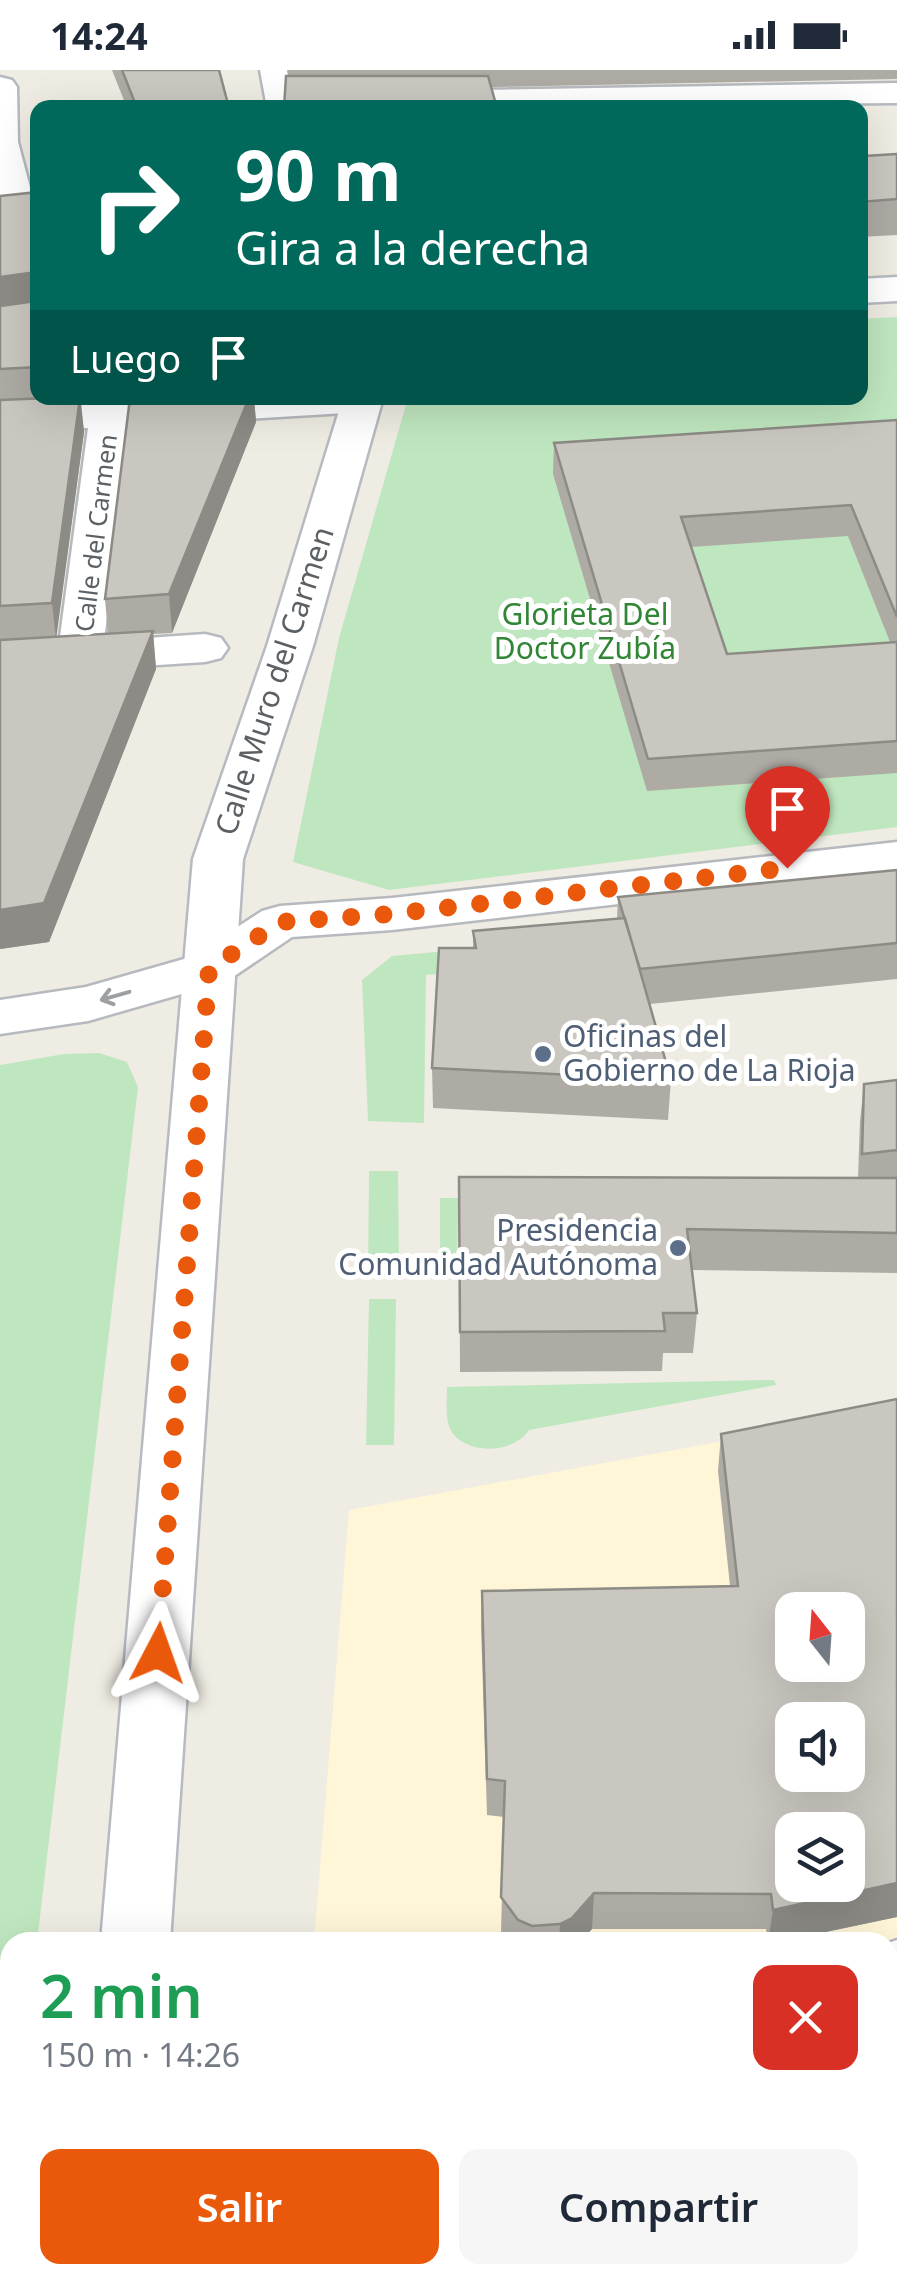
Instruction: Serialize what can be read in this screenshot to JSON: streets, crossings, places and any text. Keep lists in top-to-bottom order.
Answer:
{
  "streets": {
    "street": ["Calle del Carmen", "Calle Muro del Carmen"]
  },
  "parks": ["Glorieta Del Doctor Zubía"],
  "places": ["Oficinas del Gobierno de La Rioja", "Presidencia Comunidad Autónoma"],
  "north": "top",
  "page": {
    "status": "14:24",
    "turn": ["90 m", "Gira a la derecha"],
    "then": "Luego",
    "heading": ["2 min", "150 m · 14:26"],
    "buttons": ["Salir", "Compartir"]
  }
}
